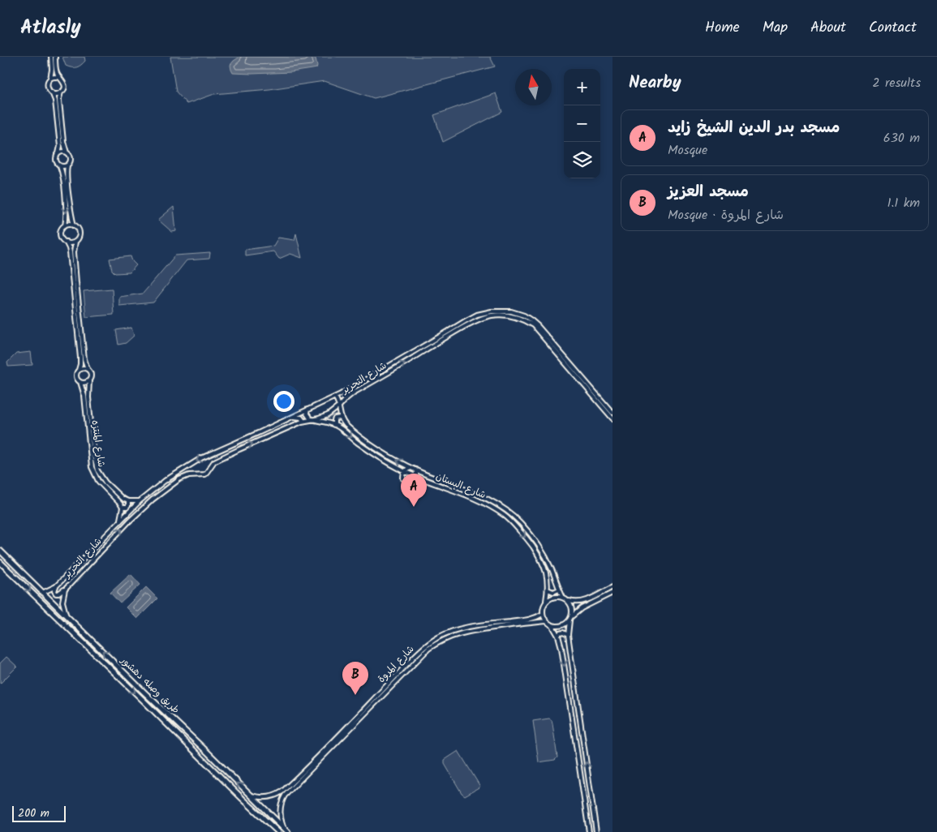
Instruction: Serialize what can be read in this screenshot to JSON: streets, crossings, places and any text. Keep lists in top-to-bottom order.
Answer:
{
  "streets": {
    "main road": ["طريق وصله دهشور"],
    "street": [
      "شارع التحرير",
      "شارع المنتزه",
      "شارع البستان",
      "شارع المروة"
    ]
  },
  "crossings": [
    ["شارع التحرير", "شارع البستان"],
    ["شارع التحرير", "طريق وصله دهشور"],
    ["شارع البستان", "شارع المروة"]
  ],
  "scale_bar": "200 m",
  "north": "top",
  "page": {
    "header": "Atlasly",
    "nav": [
      "Home",
      "Map",
      "About",
      "Contact"
    ],
    "heading": ["Nearby", "2 results"],
    "map_buttons": ["+", "−"],
    "list": [
      {
        "mark": "A",
        "name": "مسجد بدر الدين الشيخ زايد",
        "note": "Mosque",
        "value": "630 m"
      },
      {
        "mark": "B",
        "name": "مسجد العزيز",
        "note": "Mosque · شارع المروة",
        "value": "1.1 km"
      }
    ],
    "pins": ["A", "B"],
    "scale": "200 m"
  }
}
